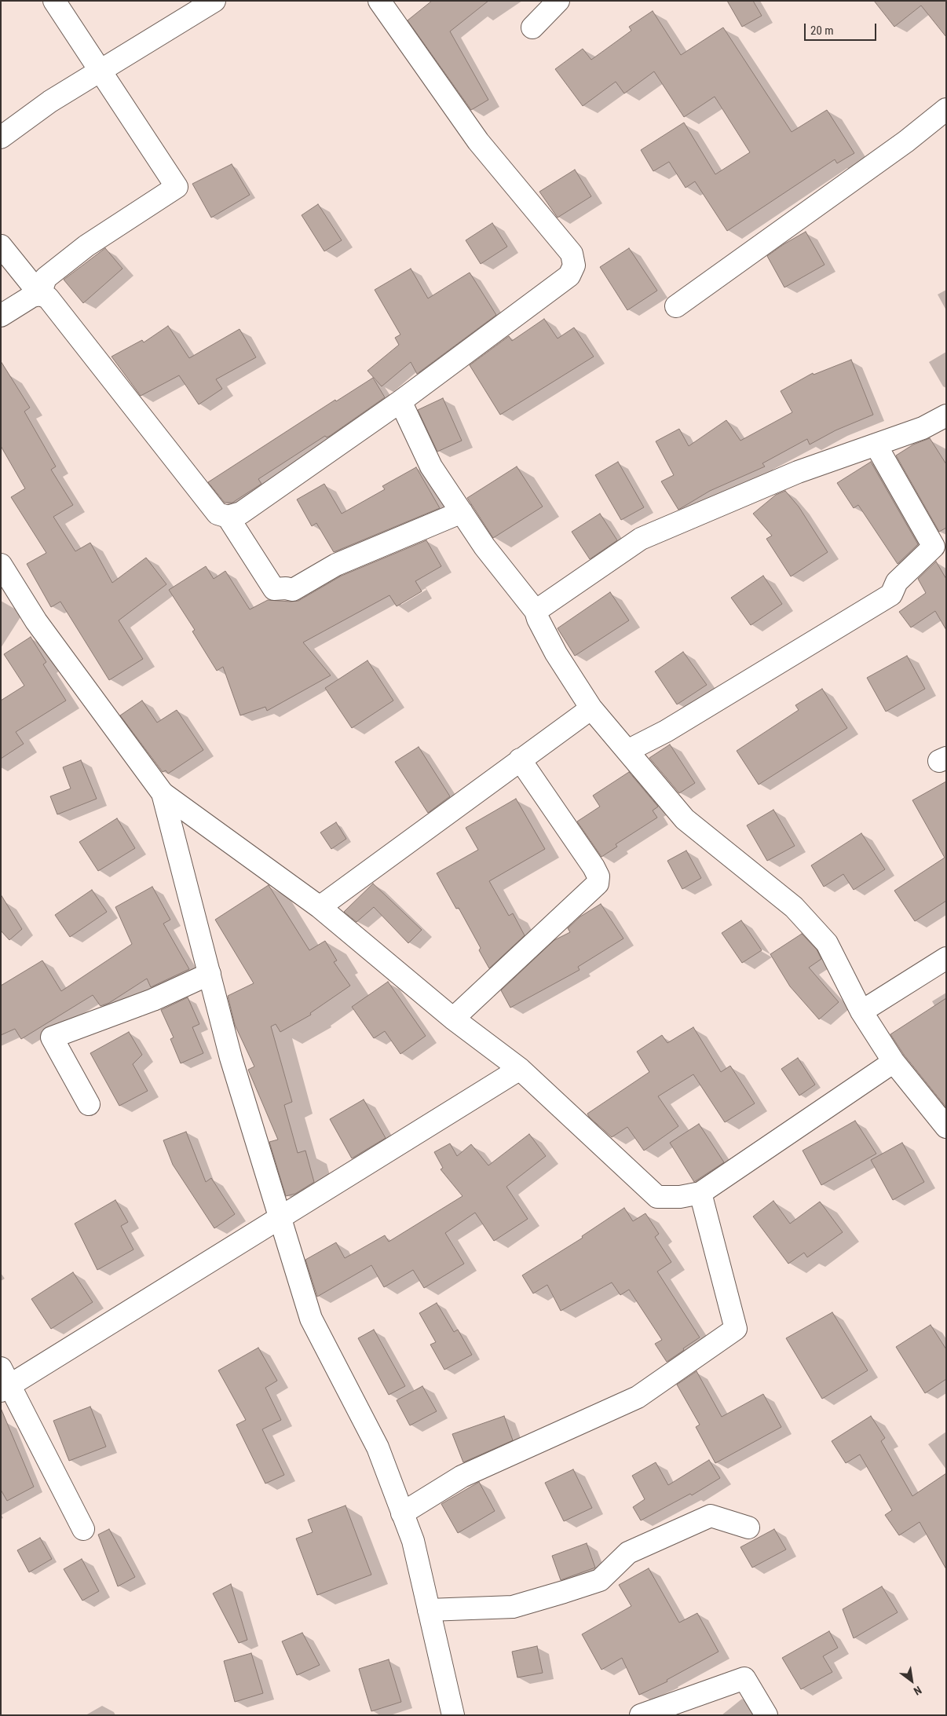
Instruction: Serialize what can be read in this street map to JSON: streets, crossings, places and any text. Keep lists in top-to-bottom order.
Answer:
{
  "scale_bar": "20 m",
  "north": "bottom right"
}
